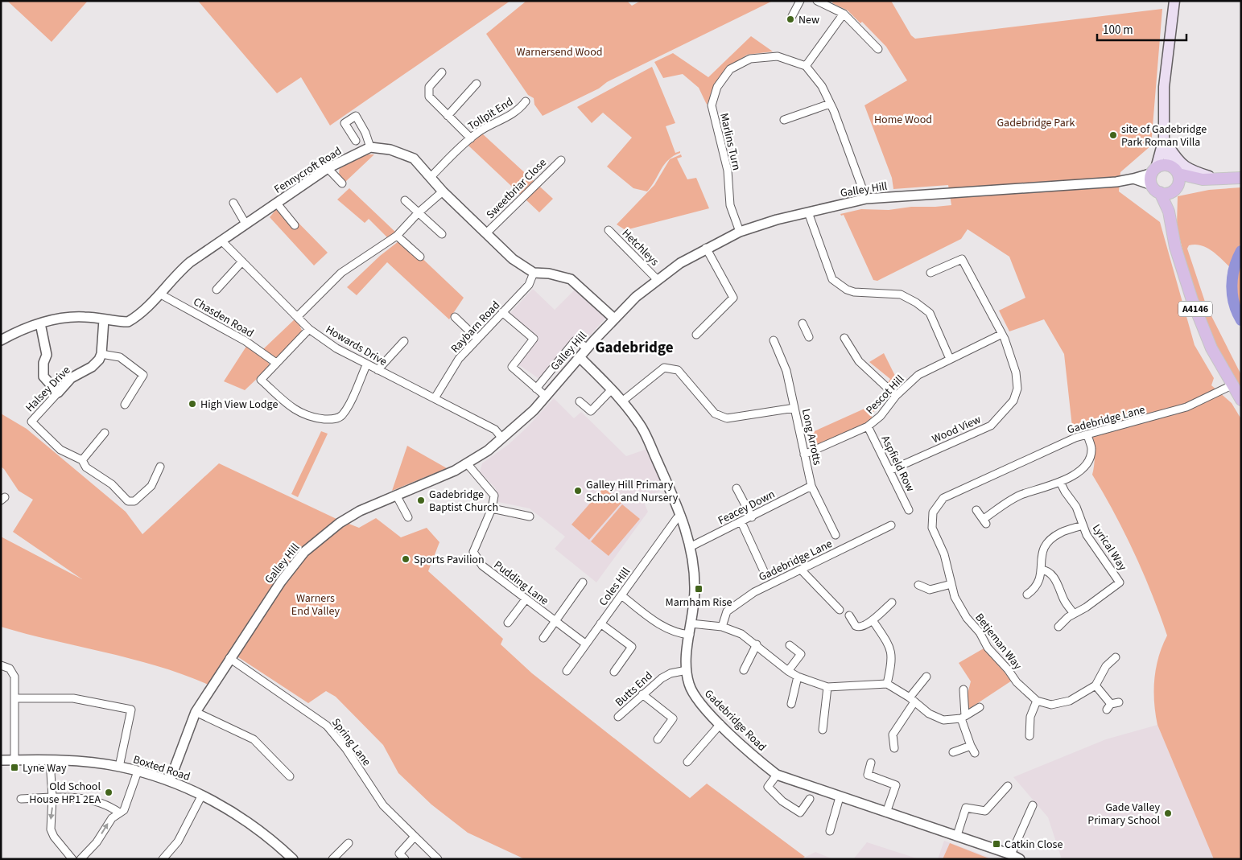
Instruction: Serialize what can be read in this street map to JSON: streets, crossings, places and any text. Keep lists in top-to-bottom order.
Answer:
{
  "streets": {
    "main road": ["A4146"],
    "street": [
      "Tollpit End",
      "Marlins Turn",
      "Fennycroft Road",
      "Sweetbriar Close",
      "Galley Hill",
      "Hetchleys",
      "Chasden Road",
      "Raybarn Road",
      "Howards Drive",
      "Halsey Drive",
      "Pescot Hill",
      "Gadebridge Lane",
      "Wood View",
      "Long Arrotts",
      "Aspfield Row",
      "Feacey Down",
      "Lyrical Way",
      "Pudding Lane",
      "Coles Hill",
      "Betjeman Way",
      "Butts End",
      "Gadebridge Road",
      "Spring Lane",
      "Boxted Road"
    ]
  },
  "crossings": [
    ["Marlins Turn", "Galley Hill"],
    ["Fennycroft Road", "Chasden Road"],
    ["Fennycroft Road", "Howards Drive"],
    ["Galley Hill", "Hetchleys"],
    ["Galley Hill", "A4146"],
    ["Galley Hill", "Howards Drive"],
    ["Galley Hill", "Pudding Lane"],
    ["Galley Hill", "Gadebridge Road"],
    ["Galley Hill", "Spring Lane"],
    ["Galley Hill", "Boxted Road"],
    ["A4146", "Gadebridge Lane"],
    ["Raybarn Road", "Howards Drive"],
    ["Pescot Hill", "Wood View"],
    ["Pescot Hill", "Long Arrotts"],
    ["Pescot Hill", "Aspfield Row"],
    ["Gadebridge Lane", "Betjeman Way"],
    ["Wood View", "Aspfield Row"],
    ["Long Arrotts", "Feacey Down"],
    ["Feacey Down", "Gadebridge Road"],
    ["Pudding Lane", "Coles Hill"],
    ["Coles Hill", "Gadebridge Road"],
    ["Butts End", "Gadebridge Road"]
  ],
  "districts": ["Gadebridge"],
  "parks": [
    "Warnersend Wood",
    "Home Wood",
    "Gadebridge Park",
    "Warners End Valley"
  ],
  "places": {
    "other": [
      "New",
      "site of Gadebridge Park Roman Villa",
      "High View Lodge",
      "Galley Hill Primary School and Nursery",
      "Gadebridge Baptist Church",
      "Sports Pavilion",
      "Old School House HP1 2EA",
      "Gade Valley Primary School"
    ],
    "transit": ["Marnham Rise", "Lyne Way", "Catkin Close"]
  },
  "scale_bar": "100 m"
}
